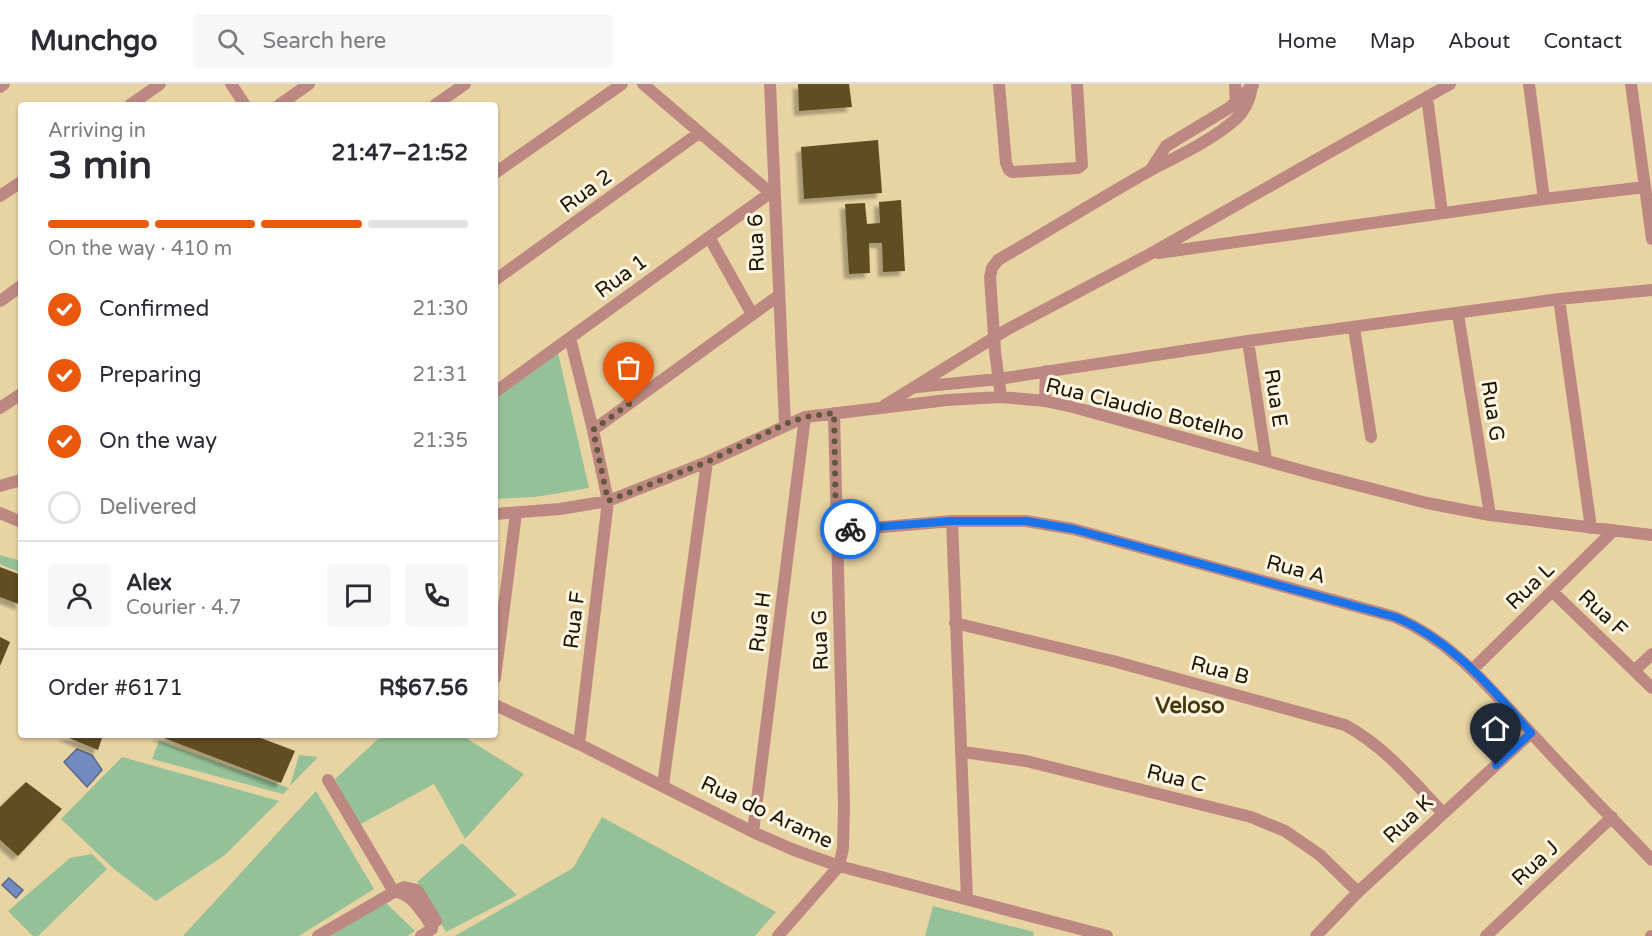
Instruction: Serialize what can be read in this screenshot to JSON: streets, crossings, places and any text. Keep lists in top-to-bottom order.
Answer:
{
  "streets": {
    "street": [
      "Rua 2",
      "Rua 6",
      "Rua 1",
      "Rua E",
      "Rua Claudio Botelho",
      "Rua G",
      "Rua A",
      "Rua L",
      "Rua F",
      "Rua H",
      "Rua B",
      "Rua C",
      "Rua do Arame",
      "Rua K",
      "Rua J"
    ]
  },
  "crossings": [
    ["Rua 2", "Rua 6"],
    ["Rua 6", "Rua 1"],
    ["Rua 6", "Rua Claudio Botelho"],
    ["Rua 1", "Rua F"],
    ["Rua E", "Rua Claudio Botelho"],
    ["Rua Claudio Botelho", "Rua G"],
    ["Rua Claudio Botelho", "Rua L"],
    ["Rua Claudio Botelho", "Rua F"],
    ["Rua Claudio Botelho", "Rua H"],
    ["Rua G", "Rua A"],
    ["Rua G", "Rua do Arame"],
    ["Rua A", "Rua L"],
    ["Rua A", "Rua K"],
    ["Rua A", "Rua J"],
    ["Rua L", "Rua F"],
    ["Rua F", "Rua do Arame"],
    ["Rua H", "Rua do Arame"],
    ["Rua B", "Rua K"],
    ["Rua C", "Rua K"]
  ],
  "districts": ["Veloso"],
  "page": {
    "header": "Munchgo",
    "search": "Search here",
    "nav": [
      "Home",
      "Map",
      "About",
      "Contact"
    ],
    "heading": ["3 min", "Arriving in", "21:47–21:52"],
    "panel": [
      "Alex",
      "Courier · 4.7",
      "Order #6171",
      "R$67.56"
    ],
    "bar": "On the way · 410 m",
    "list": [
      ["Confirmed", "21:30"],
      ["Preparing", "21:31"],
      ["On the way", "21:35"],
      "Delivered"
    ]
  }
}
